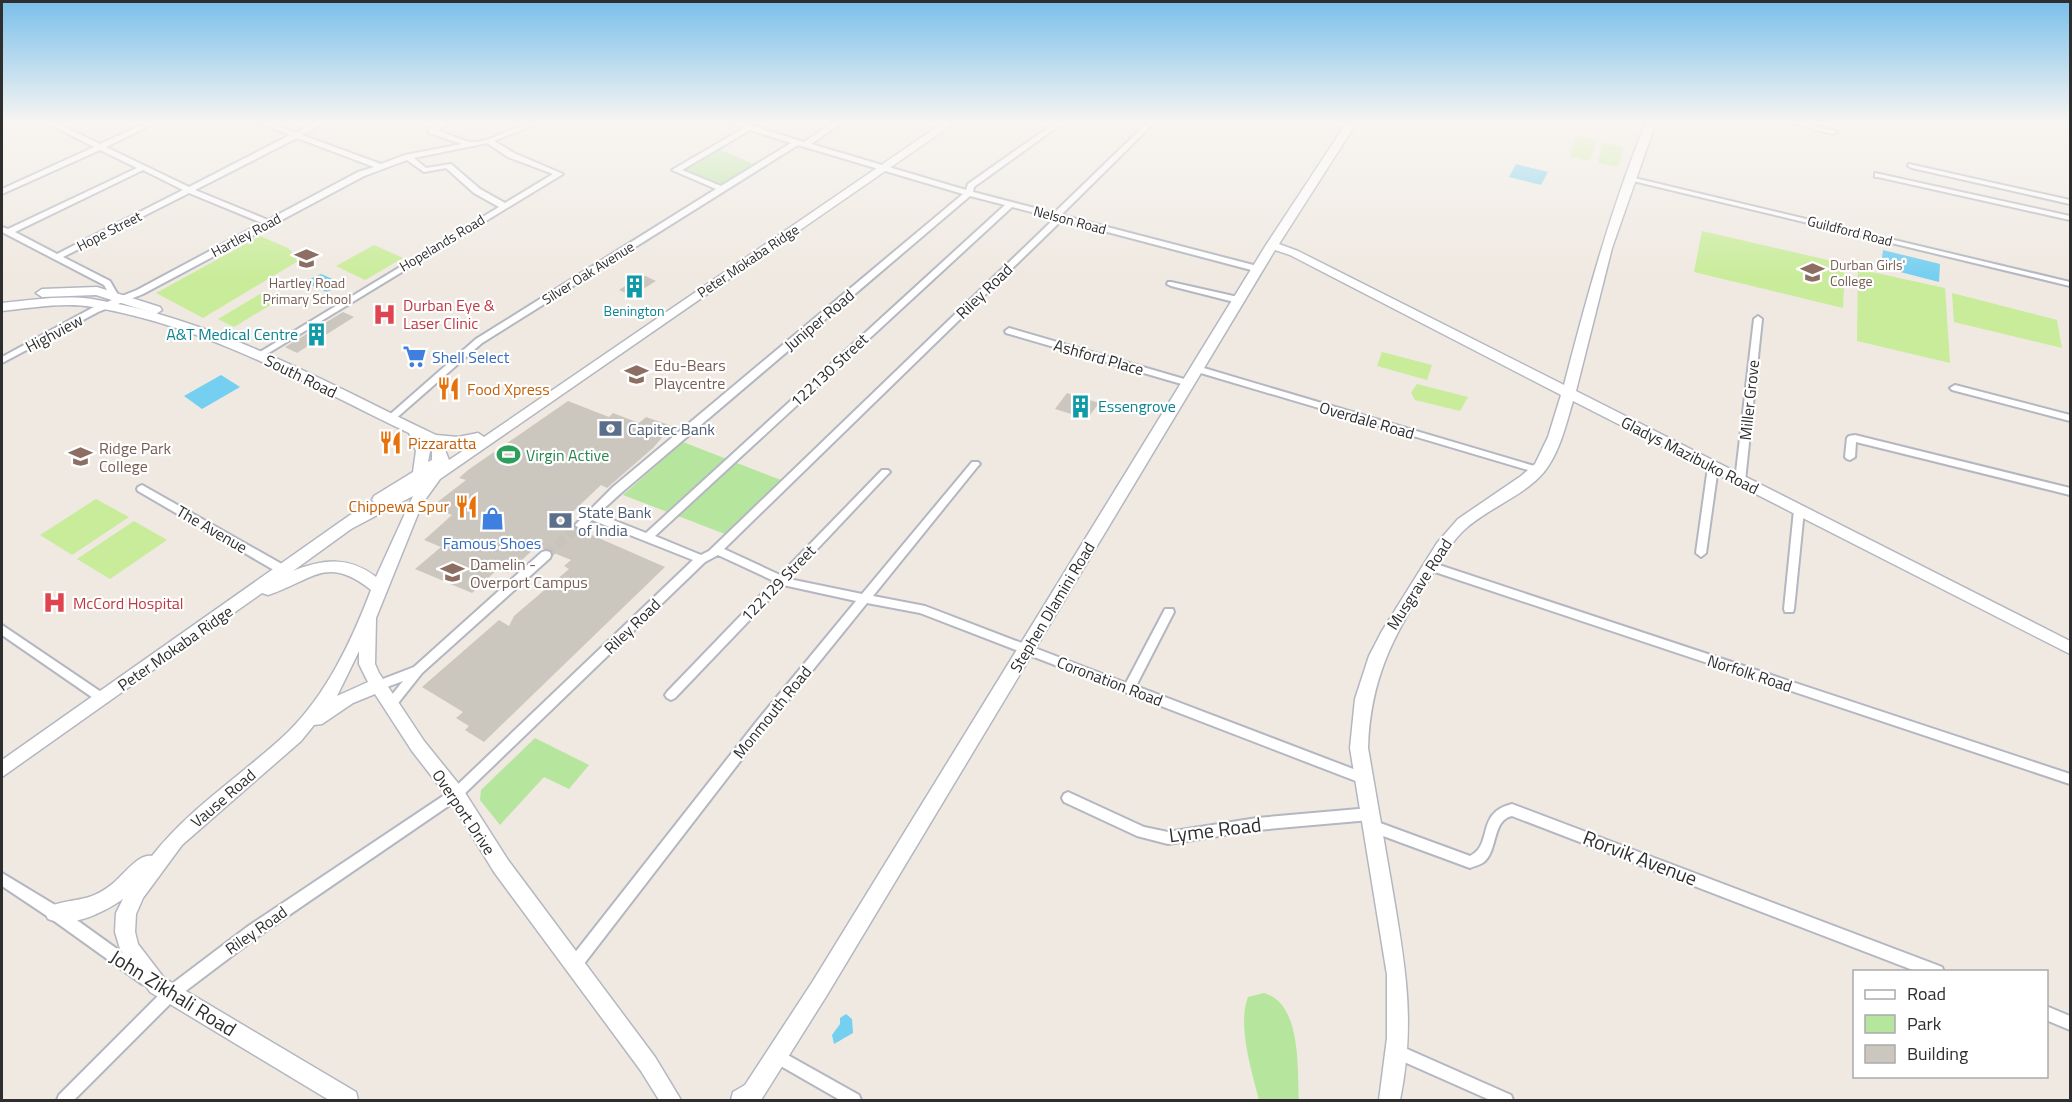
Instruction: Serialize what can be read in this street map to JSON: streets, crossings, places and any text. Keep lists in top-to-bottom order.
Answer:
{
  "streets": {
    "street": [
      "Nelson Road",
      "Hope Street",
      "Guildford Road",
      "Hartley Road",
      "Hopelands Road",
      "Peter Mokaba Ridge",
      "Silver Oak Avenue",
      "Riley Road",
      "Juniper Road",
      "Highview",
      "Ashford Place",
      "122130 Street",
      "South Road",
      "Miller Grove",
      "Overdale Road",
      "Gladys Mazibuko Road",
      "The Avenue",
      "122129 Street",
      "Musgrave Road",
      "Stephen Dlamini Road",
      "Norfolk Road",
      "Coronation Road",
      "Monmouth Road",
      "Vause Road",
      "Overport Drive",
      "Lyme Road",
      "Rorvik Avenue",
      "John Zikhali Road"
    ]
  },
  "crossings": [
    ["Nelson Road", "Riley Road"],
    ["Nelson Road", "Juniper Road"],
    ["Nelson Road", "122130 Street"],
    ["Nelson Road", "Gladys Mazibuko Road"],
    ["Nelson Road", "Stephen Dlamini Road"],
    ["Hope Street", "South Road"],
    ["Hartley Road", "Highview"],
    ["Hartley Road", "South Road"],
    ["Hopelands Road", "South Road"],
    ["Peter Mokaba Ridge", "South Road"],
    ["Peter Mokaba Ridge", "The Avenue"],
    ["Peter Mokaba Ridge", "Overport Drive"],
    ["Silver Oak Avenue", "South Road"],
    ["Riley Road", "Coronation Road"],
    ["Riley Road", "Vause Road"],
    ["Riley Road", "Overport Drive"],
    ["Riley Road", "John Zikhali Road"],
    ["Highview", "South Road"],
    ["Ashford Place", "Overdale Road"],
    ["Ashford Place", "Stephen Dlamini Road"],
    ["Miller Grove", "Gladys Mazibuko Road"],
    ["Overdale Road", "Musgrave Road"],
    ["Overdale Road", "Stephen Dlamini Road"],
    ["Gladys Mazibuko Road", "Stephen Dlamini Road"],
    ["122129 Street", "Coronation Road"],
    ["Musgrave Road", "Norfolk Road"],
    ["Musgrave Road", "Coronation Road"],
    ["Musgrave Road", "Lyme Road"],
    ["Musgrave Road", "Rorvik Avenue"],
    ["Stephen Dlamini Road", "Coronation Road"],
    ["Coronation Road", "Monmouth Road"],
    ["Monmouth Road", "Overport Drive"],
    ["Vause Road", "Overport Drive"],
    ["Vause Road", "John Zikhali Road"],
    ["Lyme Road", "Rorvik Avenue"]
  ],
  "places": {
    "school or university": [
      "Hartley Road Primary School",
      "Durban Girls' College",
      "Edu-Bears Playcentre",
      "Ridge Park College",
      "Damelin - Overport Campus"
    ],
    "building": ["Benington", "A&T Medical Centre", "Essengrove"],
    "hospital": ["Durban Eye & Laser Clinic", "McCord Hospital"],
    "supermarket": ["Shell Select"],
    "restaurant": ["Food Xpress", "Pizzaratta", "Chippewa Spur"],
    "bank": ["Capitec Bank", "State Bank of India"],
    "sports": ["Virgin Active"],
    "shop": ["Famous Shoes"]
  },
  "legend": ["Road", "Park", "Building"]
}
